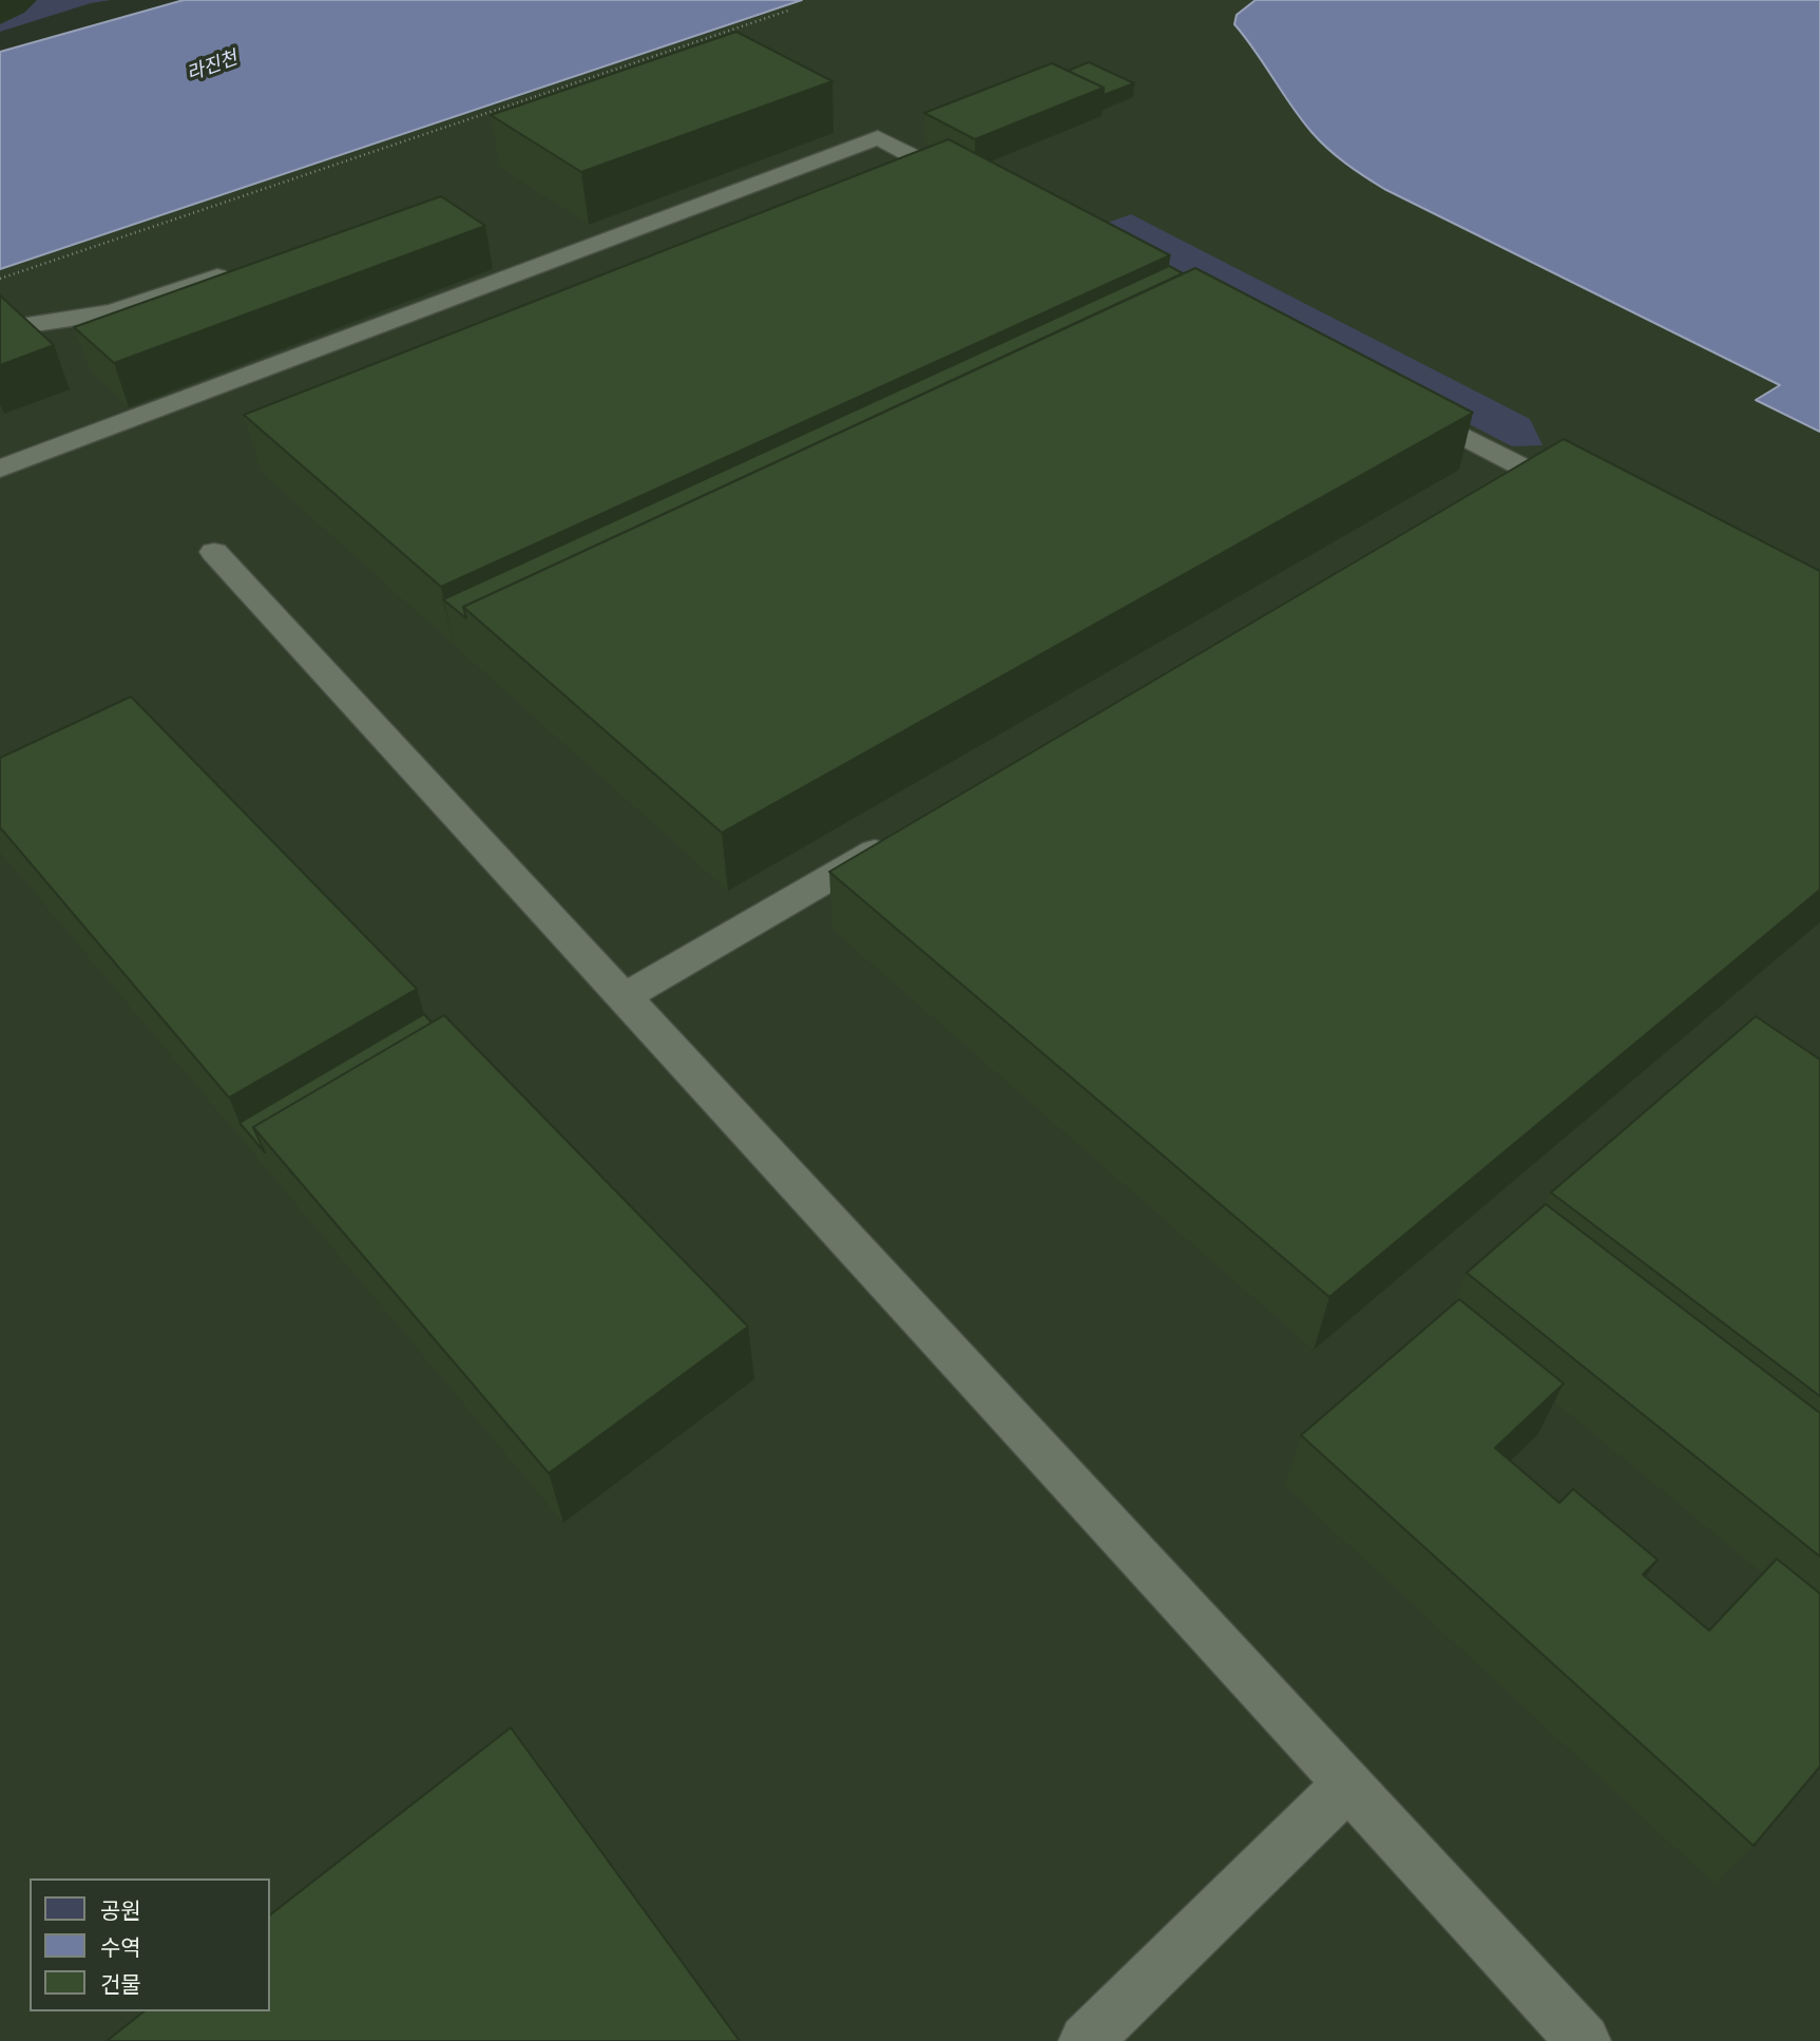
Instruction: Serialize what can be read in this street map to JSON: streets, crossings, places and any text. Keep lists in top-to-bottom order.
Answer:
{
  "water": ["라진천"],
  "legend": ["공원", "수역", "건물"]
}
